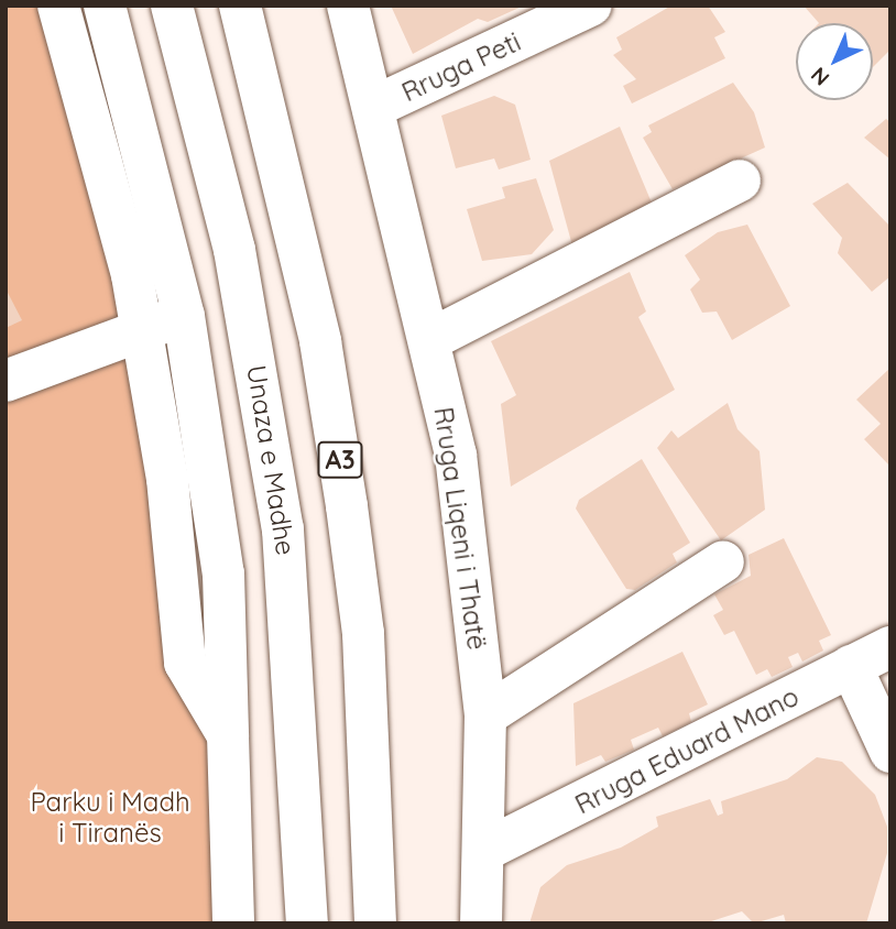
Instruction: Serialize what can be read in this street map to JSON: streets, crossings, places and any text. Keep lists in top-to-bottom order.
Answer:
{
  "streets": {
    "main road": [
      "Rruga Peti",
      "Unaza e Madhe",
      "A3",
      "Rruga Liqeni i Thatë",
      "Rruga Eduard Mano"
    ]
  },
  "crossings": [
    ["Rruga Peti", "Rruga Liqeni i Thatë"],
    ["Rruga Liqeni i Thatë", "Rruga Eduard Mano"]
  ],
  "parks": ["Parku i Madh i Tiranës"],
  "north": "bottom left"
}
